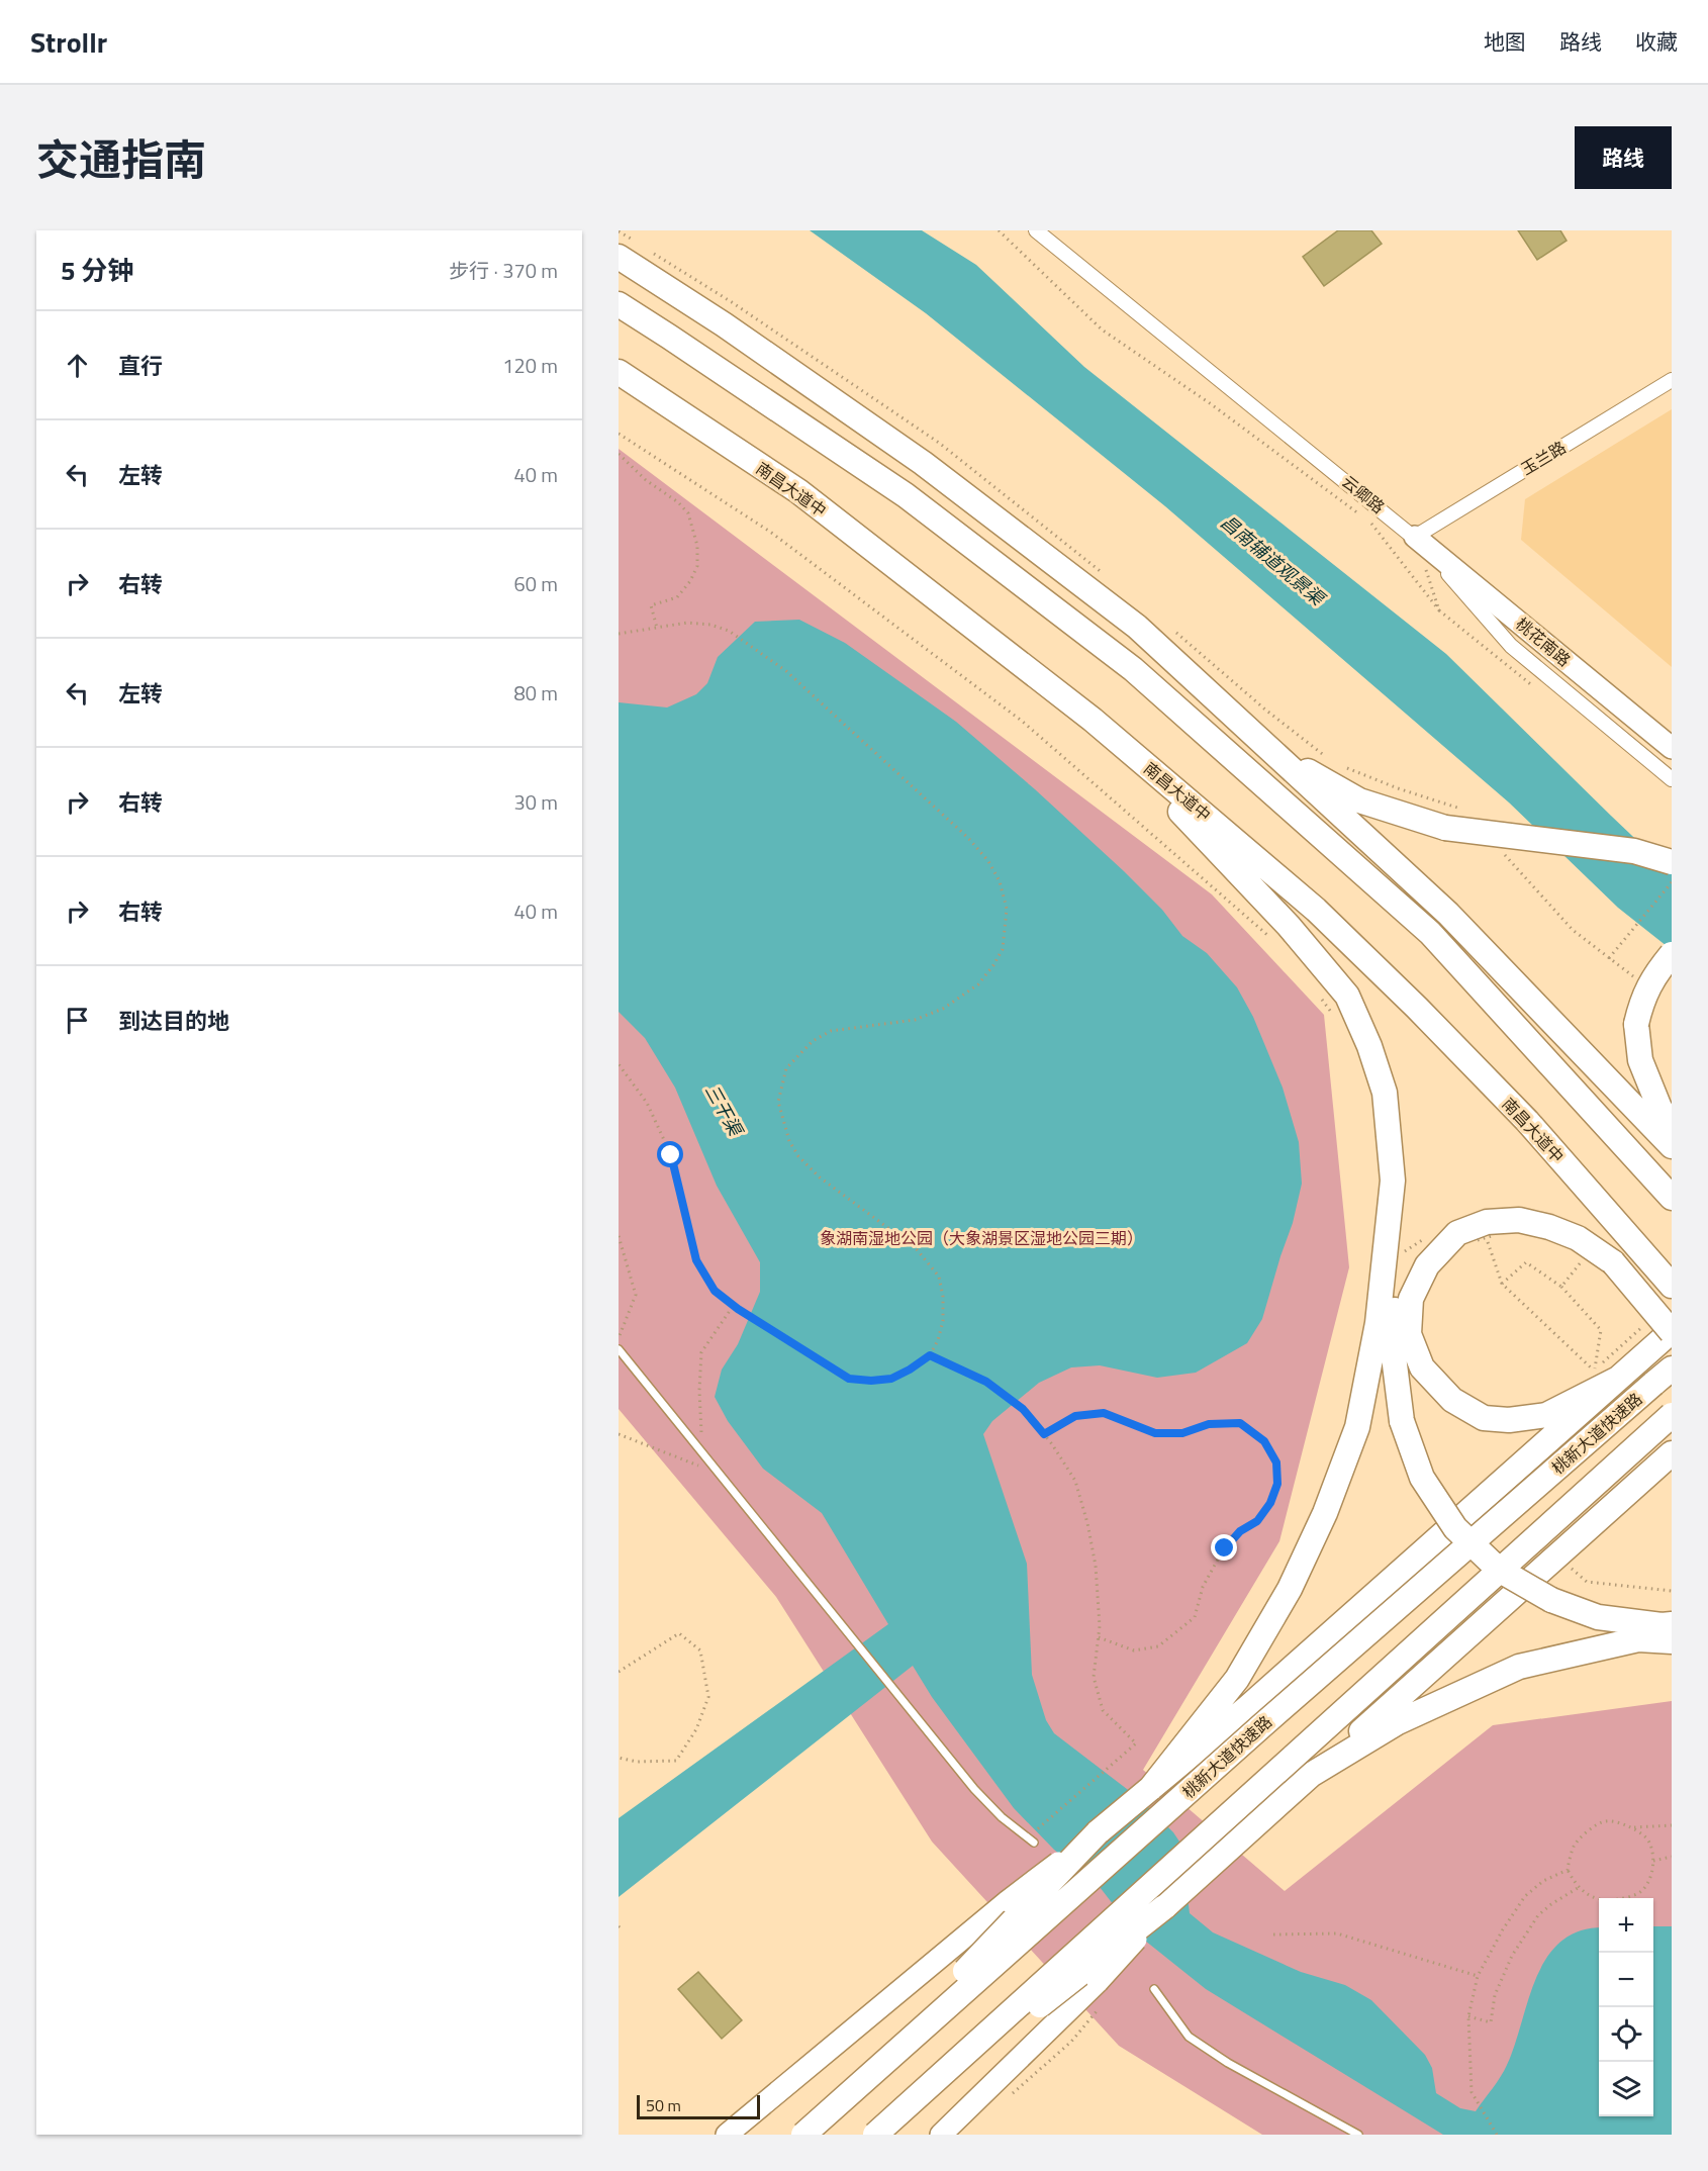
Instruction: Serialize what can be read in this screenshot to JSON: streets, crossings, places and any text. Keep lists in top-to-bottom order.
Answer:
{
  "streets": {
    "highway": ["南昌大道中", "桃新大道快速路"],
    "main road": ["桃花南路"],
    "street": ["玉兰路", "云卿路"]
  },
  "crossings": [
    ["玉兰路", "云卿路"],
    ["玉兰路", "桃花南路"],
    ["云卿路", "桃花南路"]
  ],
  "water": ["昌南辅道观景渠", "三干渠"],
  "parks": ["象湖南湿地公园（大象湖景区湿地公园三期）"],
  "scale_bar": "50 m",
  "page": {
    "header": "Strollr",
    "nav": ["地图", "路线", "收藏"],
    "title": "交通指南",
    "buttons": "路线",
    "heading": ["5 分钟", "步行 · 370 m"],
    "list": [
      ["直行", "120 m"],
      ["左转", "40 m"],
      ["右转", "60 m"],
      ["左转", "80 m"],
      ["右转", "30 m"],
      ["右转", "40 m"],
      "到达目的地"
    ],
    "map_buttons": ["+", "−"],
    "scale": "50 m"
  }
}
